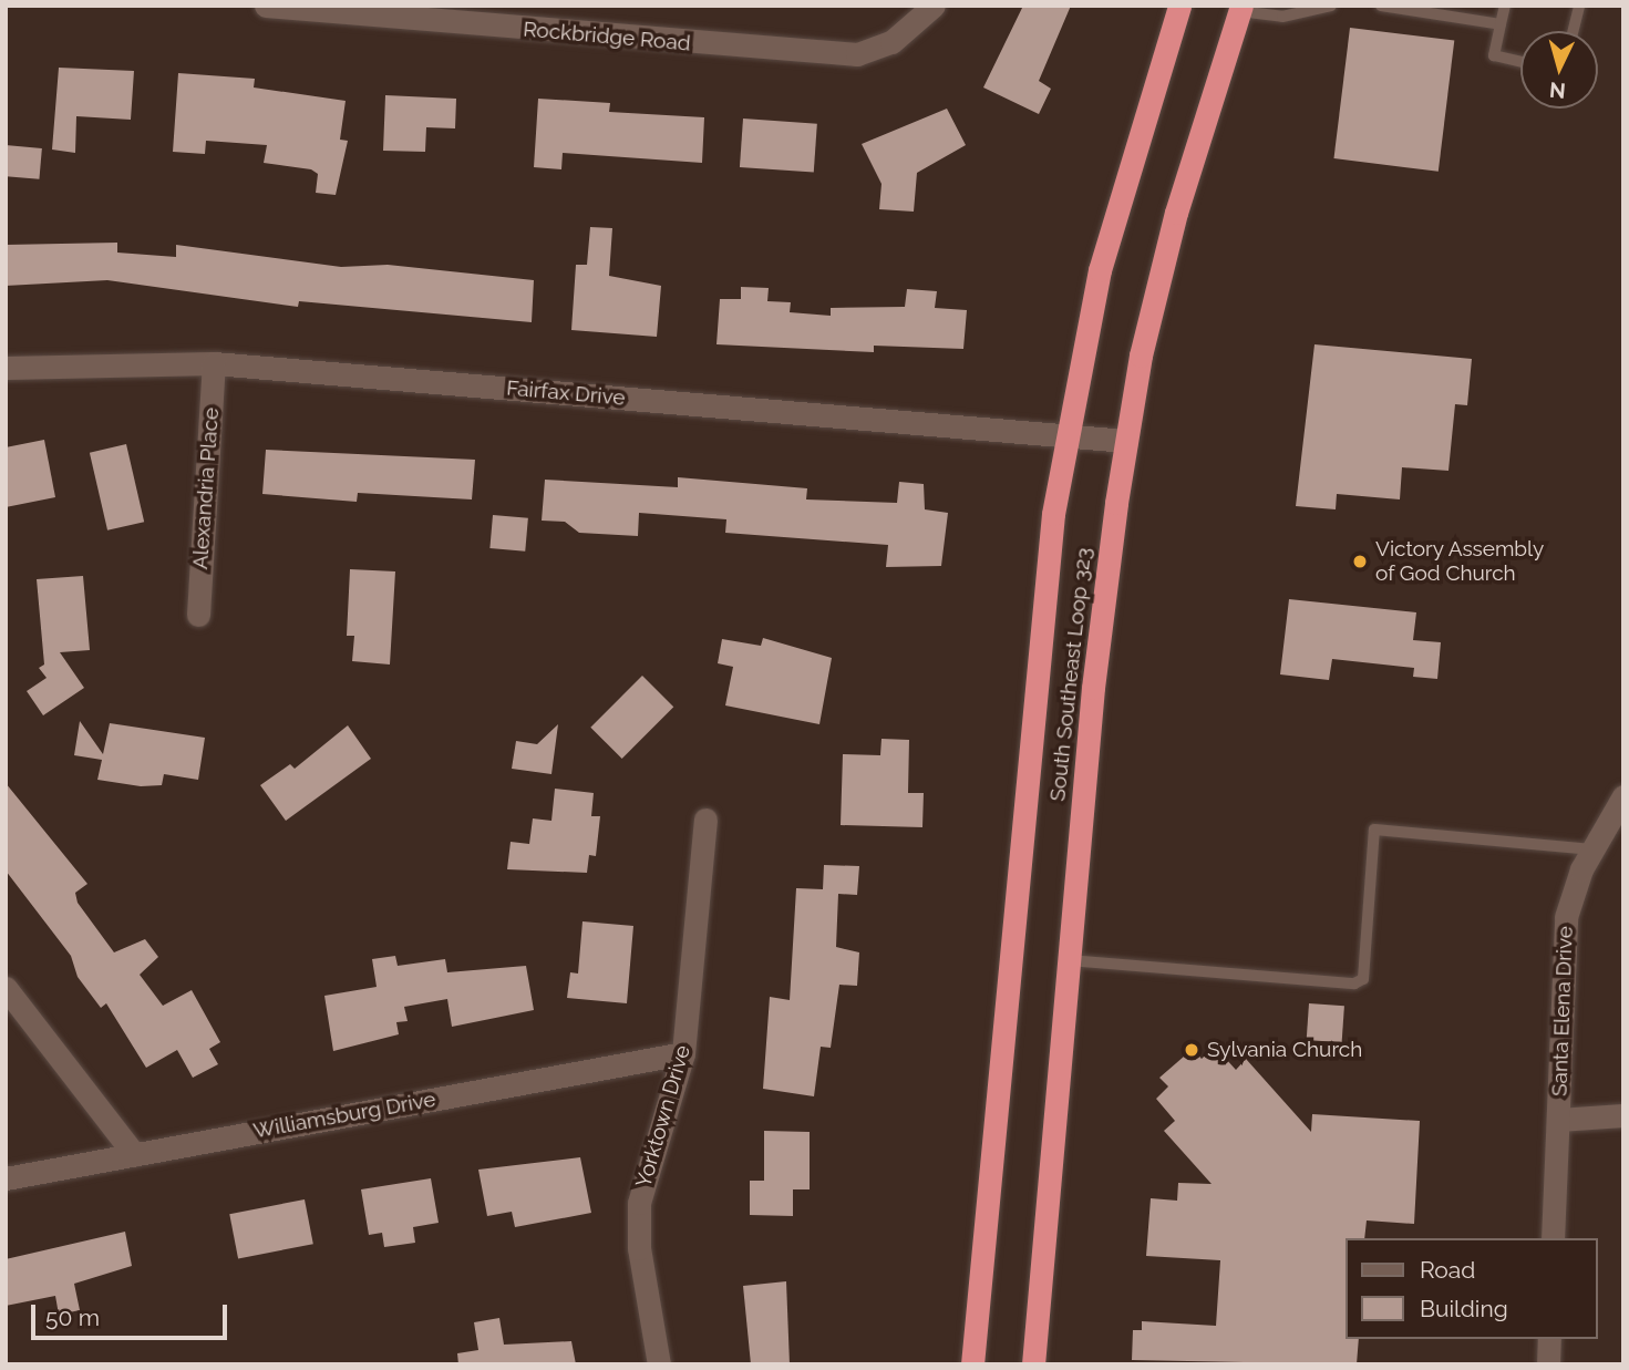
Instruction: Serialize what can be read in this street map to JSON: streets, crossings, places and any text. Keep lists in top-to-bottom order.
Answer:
{
  "streets": {
    "highway": ["South Southeast Loop 323"],
    "street": [
      "Rockbridge Road",
      "Fairfax Drive",
      "Alexandria Place",
      "Santa Elena Drive",
      "Williamsburg Drive",
      "Yorktown Drive"
    ]
  },
  "crossings": [
    ["Fairfax Drive", "Alexandria Place"],
    ["Fairfax Drive", "South Southeast Loop 323"],
    ["Williamsburg Drive", "Yorktown Drive"]
  ],
  "places": ["Victory Assembly of God Church", "Sylvania Church"],
  "legend": ["Road", "Building"],
  "scale_bar": "50 m",
  "north": "bottom"
}
